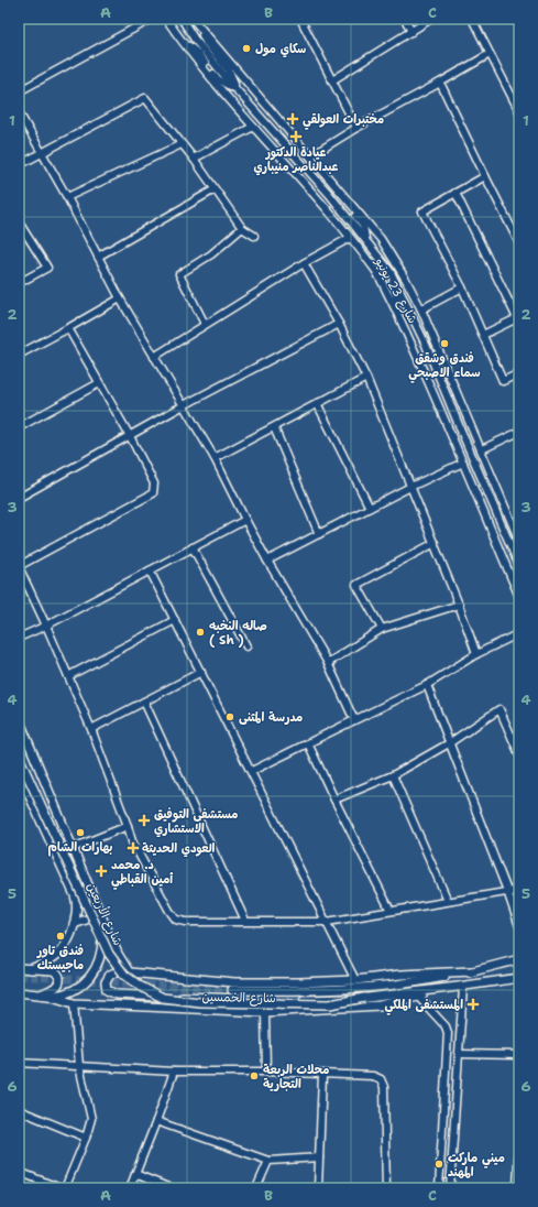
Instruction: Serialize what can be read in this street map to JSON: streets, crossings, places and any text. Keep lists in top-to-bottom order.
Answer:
{
  "streets": {
    "main road": ["شارع الأربعين", "شارع الخمسين"],
    "street": ["شارع 23 يونيو"]
  },
  "crossings": [
    ["شارع الأربعين", "شارع الخمسين"]
  ],
  "places": {
    "other": [
      "سكاي مول",
      "فندق وشقق سماء الاصبحي",
      "صاله النخبه ( Sh )",
      "مدرسة المثنى",
      "بهارات الشام",
      "فندق تاور ماجيستك",
      "محلات الربعة التجارية",
      "ميني ماركت المهند"
    ],
    "health": [
      "مختبرات العولقي",
      "عيادة الدكتور عبدالناصر منيباري",
      "مستشفى التوفيق الاستشاري",
      "العودي الحديثة",
      "د. محمد أمين القباطي",
      "المستشفى الملكي"
    ]
  },
  "grid": {
    "columns": ["A", "B", "C"],
    "rows": [
      "1",
      "2",
      "3",
      "4",
      "5",
      "6"
    ]
  }
}
